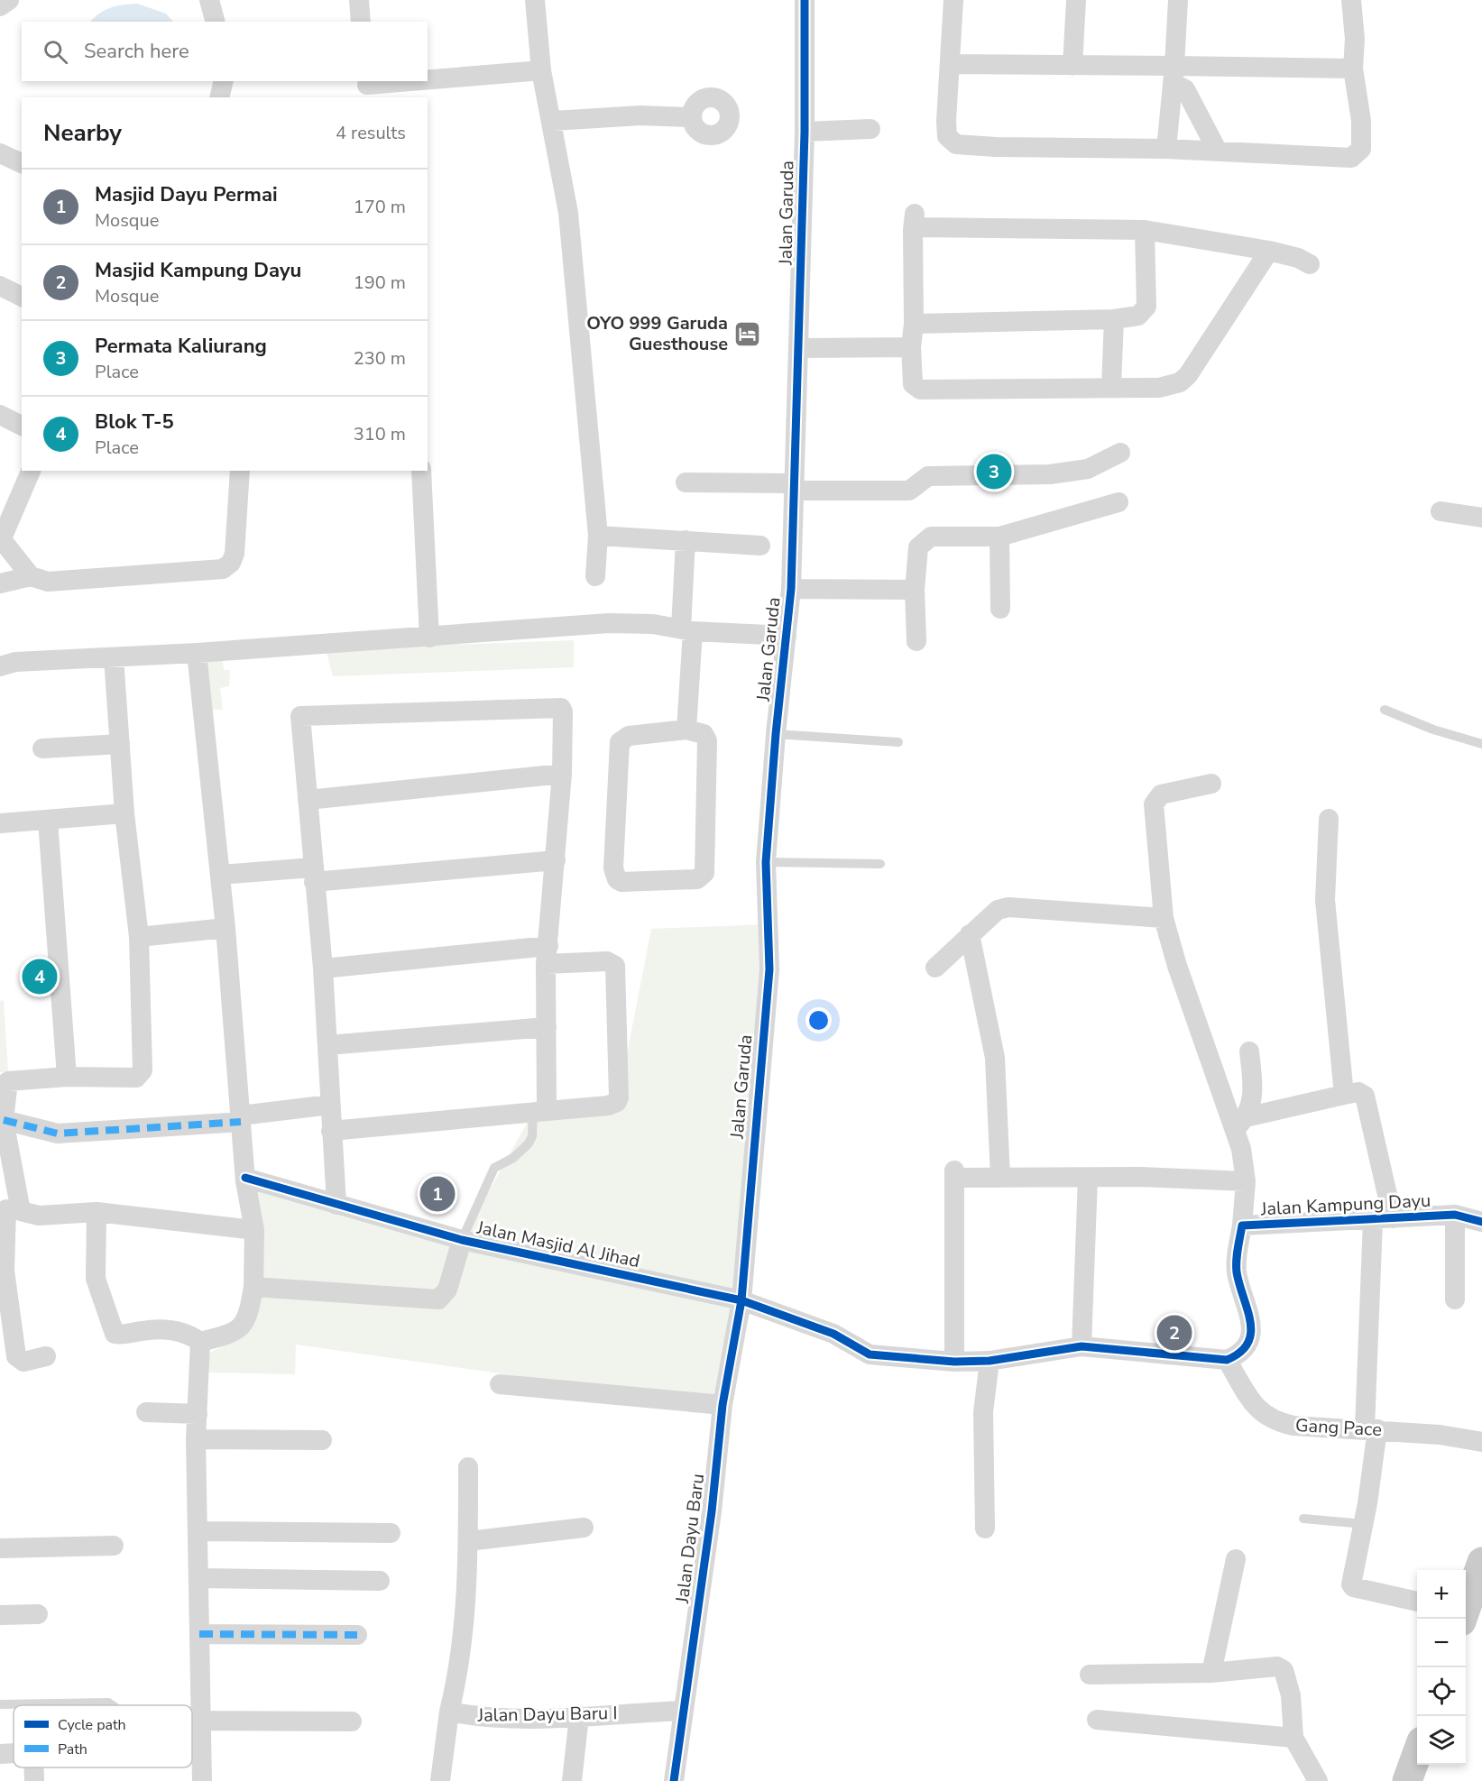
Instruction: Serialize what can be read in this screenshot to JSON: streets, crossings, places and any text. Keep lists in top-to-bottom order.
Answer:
{
  "streets": {
    "street": [
      "Jalan Garuda",
      "Jalan Kampung Dayu",
      "Jalan Masjid Al Jihad",
      "Gang Pace",
      "Jalan Dayu Baru",
      "Jalan Dayu Baru I"
    ]
  },
  "crossings": [
    ["Jalan Garuda", "Jalan Masjid Al Jihad"],
    ["Jalan Garuda", "Jalan Dayu Baru"],
    ["Jalan Kampung Dayu", "Gang Pace"],
    ["Jalan Masjid Al Jihad", "Jalan Dayu Baru"],
    ["Jalan Dayu Baru", "Jalan Dayu Baru I"]
  ],
  "places": {
    "hotel": ["OYO 999 Garuda Guesthouse"]
  },
  "legend": ["Cycle path", "Path"],
  "page": {
    "search": "Search here",
    "heading": ["Nearby", "4 results"],
    "list": [
      {
        "mark": "1",
        "name": "Masjid Dayu Permai",
        "note": "Mosque",
        "value": "170 m"
      },
      {
        "mark": "2",
        "name": "Masjid Kampung Dayu",
        "note": "Mosque",
        "value": "190 m"
      },
      {
        "mark": "3",
        "name": "Permata Kaliurang",
        "note": "Place",
        "value": "230 m"
      },
      {
        "mark": "4",
        "name": "Blok T-5",
        "note": "Place",
        "value": "310 m"
      }
    ],
    "pins": [
      "3",
      "4",
      "1",
      "2"
    ],
    "map_buttons": ["+", "−"]
  }
}
